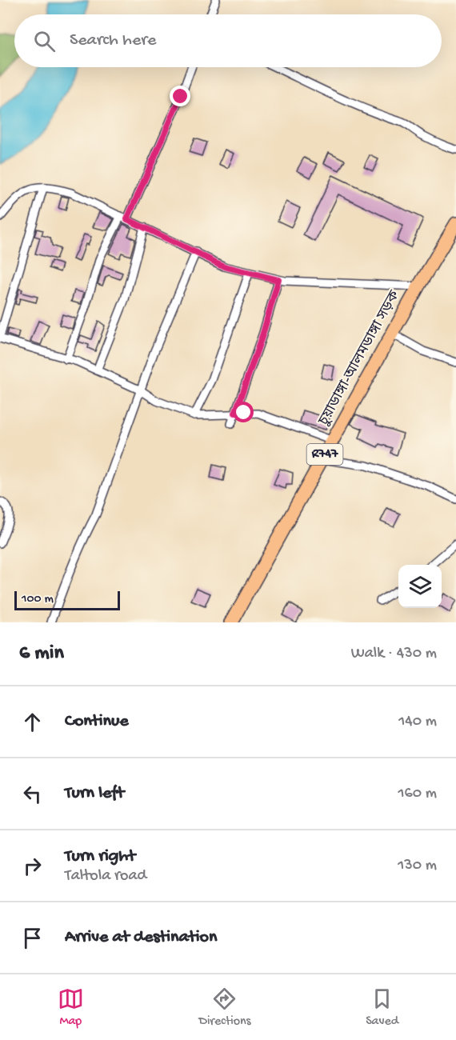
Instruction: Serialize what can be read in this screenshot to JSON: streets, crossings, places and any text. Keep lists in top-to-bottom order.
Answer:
{
  "streets": {
    "main road": ["চুয়াডাঙ্গা-আলমডাঙ্গা সড়ক", "R747"]
  },
  "crossings": [
    ["চুয়াডাঙ্গা-আলমডাঙ্গা সড়ক", "R747"]
  ],
  "scale_bar": "100 m",
  "page": {
    "search": "Search here",
    "scale": "100 m",
    "heading": ["6 min", "Walk · 430 m"],
    "list": [
      ["Continue", "140 m"],
      ["Turn left", "160 m"],
      ["Turn right", "Taltola road", "130 m"],
      "Arrive at destination"
    ],
    "nav": ["Map", "Directions", "Saved"]
  }
}
